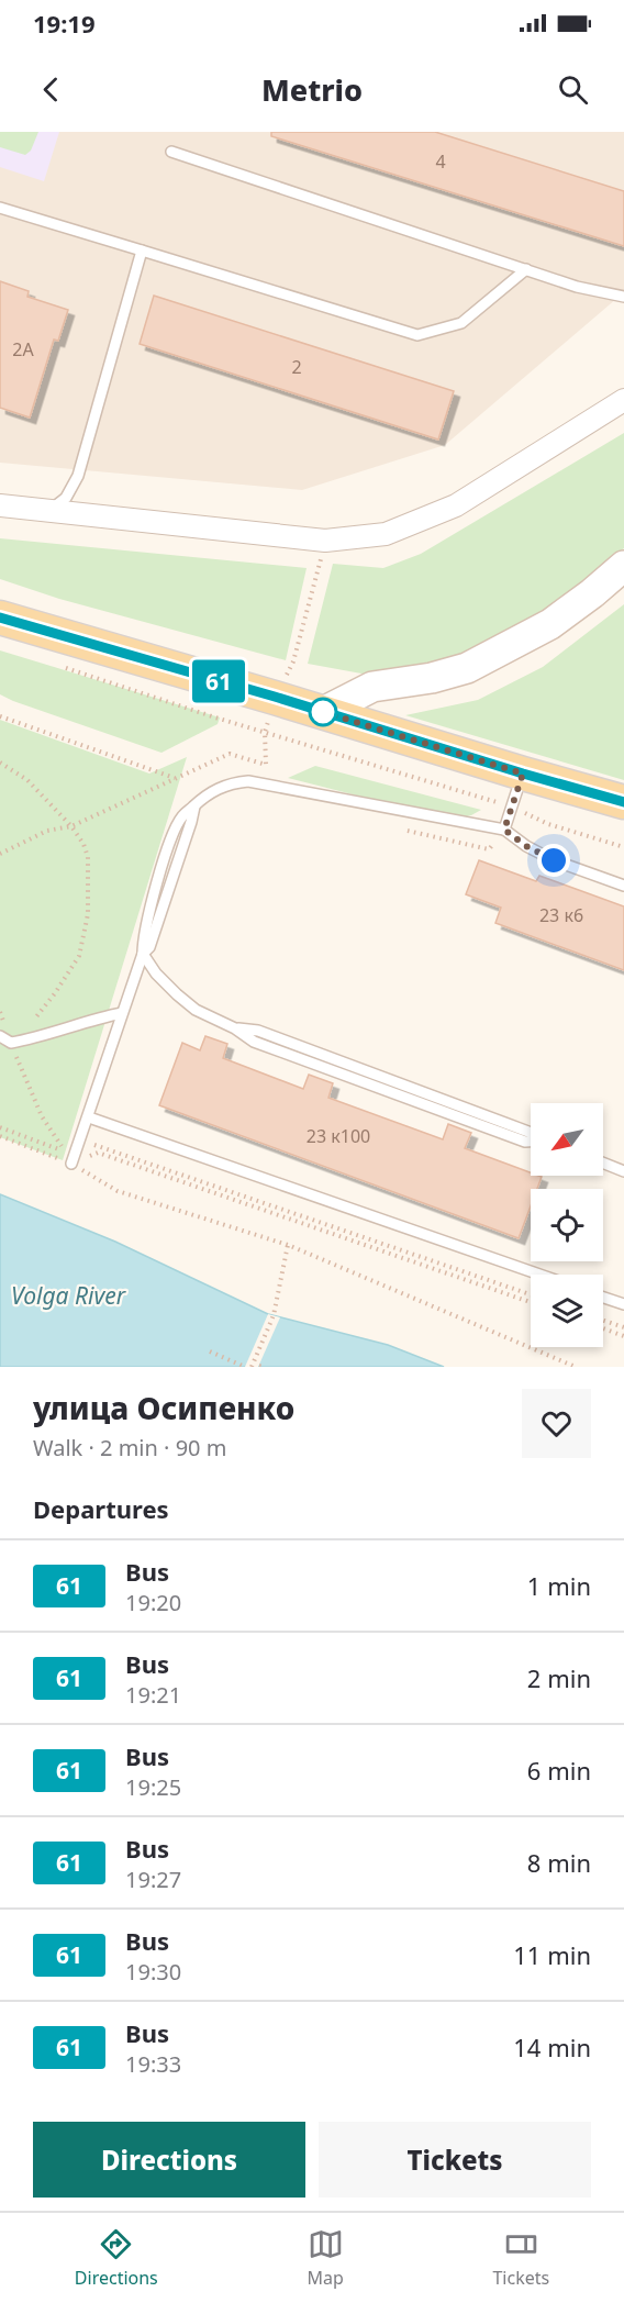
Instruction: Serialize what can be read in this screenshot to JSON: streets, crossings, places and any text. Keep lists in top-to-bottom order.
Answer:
{
  "water": ["Volga River"],
  "lines": ["bus line 61"],
  "house_numbers": [
    "4",
    "2А",
    "2",
    "23 к6",
    "23 к100"
  ],
  "north": "bottom left",
  "page": {
    "status": "19:19",
    "header": "Metrio",
    "on_map": "61",
    "heading": [
      ["улица Осипенко", "Walk · 2 min · 90 m"],
      "Departures"
    ],
    "list": [
      {
        "mark": "61",
        "name": "Bus",
        "note": "19:20",
        "value": "1 min"
      },
      {
        "mark": "61",
        "name": "Bus",
        "note": "19:21",
        "value": "2 min"
      },
      {
        "mark": "61",
        "name": "Bus",
        "note": "19:25",
        "value": "6 min"
      },
      {
        "mark": "61",
        "name": "Bus",
        "note": "19:27",
        "value": "8 min"
      },
      {
        "mark": "61",
        "name": "Bus",
        "note": "19:30",
        "value": "11 min"
      },
      {
        "mark": "61",
        "name": "Bus",
        "note": "19:33",
        "value": "14 min"
      }
    ],
    "buttons": ["Directions", "Tickets"],
    "tabs": ["Directions", "Map", "Tickets"]
  }
}
